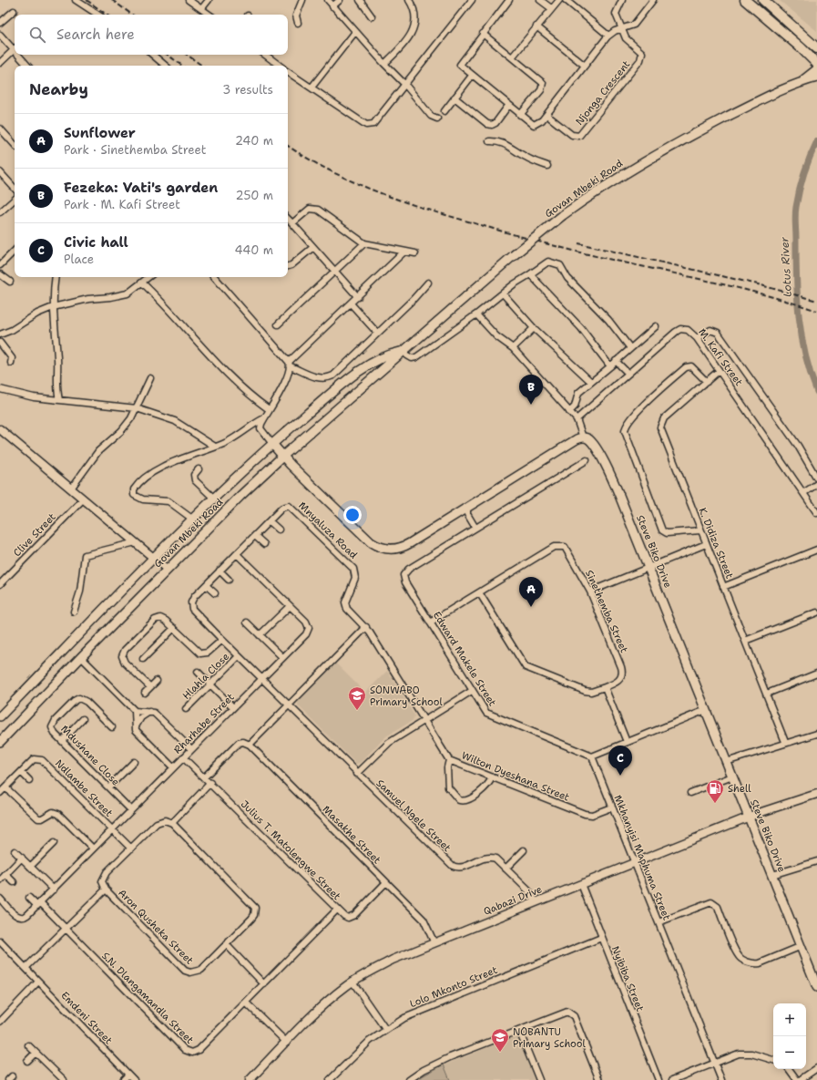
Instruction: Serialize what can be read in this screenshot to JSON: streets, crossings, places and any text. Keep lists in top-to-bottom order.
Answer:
{
  "streets": {
    "main road": ["Govan Mbeki Road", "Steve Biko Drive"],
    "street": [
      "Njonga Crescent",
      "M. Kafi Street",
      "Mnyaluza Road",
      "Clive Street",
      "K. Didiza Street",
      "Sinethemba Street",
      "Edward Makele Street",
      "Hlahla Close",
      "Rharhabe Street",
      "Mdushane Close",
      "Wilton Dyeshana Street",
      "Ndlambe Street",
      "Samuel Ngele Street",
      "Masakhe Street",
      "Julius T. Matolengwe Street",
      "Mkhanyisi Maphuma Street",
      "Qabazi Drive",
      "Aron Qusheka Street",
      "Nyibiba Street",
      "Lolo Mkonto Street",
      "S.N. Dlangamandla Street",
      "Emdeni Street"
    ]
  },
  "crossings": [
    ["M. Kafi Street", "K. Didiza Street"],
    ["Mnyaluza Road", "Hlahla Close"],
    ["Mnyaluza Road", "Rharhabe Street"],
    ["Mnyaluza Road", "Wilton Dyeshana Street"],
    ["Mnyaluza Road", "Samuel Ngele Street"],
    ["Steve Biko Drive", "Qabazi Drive"],
    ["Sinethemba Street", "Edward Makele Street"],
    ["Edward Makele Street", "Mkhanyisi Maphuma Street"],
    ["Rharhabe Street", "Mdushane Close"],
    ["Rharhabe Street", "Ndlambe Street"],
    ["Rharhabe Street", "Julius T. Matolengwe Street"],
    ["Rharhabe Street", "S.N. Dlangamandla Street"],
    ["Wilton Dyeshana Street", "Mkhanyisi Maphuma Street"],
    ["Samuel Ngele Street", "Qabazi Drive"],
    ["Masakhe Street", "Julius T. Matolengwe Street"],
    ["Masakhe Street", "Qabazi Drive"],
    ["Julius T. Matolengwe Street", "S.N. Dlangamandla Street"],
    ["Mkhanyisi Maphuma Street", "Qabazi Drive"],
    ["Qabazi Drive", "Nyibiba Street"],
    ["Aron Qusheka Street", "S.N. Dlangamandla Street"],
    ["Aron Qusheka Street", "Emdeni Street"],
    ["Nyibiba Street", "Lolo Mkonto Street"]
  ],
  "water": ["Lotus River"],
  "places": {
    "school or university": ["SONWABO Primary School", "NOBANTU Primary School"],
    "fuel station": ["Shell"]
  },
  "page": {
    "search": "Search here",
    "heading": ["Nearby", "3 results"],
    "list": [
      {
        "mark": "A",
        "name": "Sunflower",
        "note": "Park · Sinethemba Street",
        "value": "240 m"
      },
      {
        "mark": "B",
        "name": "Fezeka: Vati's garden",
        "note": "Park · M. Kafi Street",
        "value": "250 m"
      },
      {
        "mark": "C",
        "name": "Civic hall",
        "note": "Place",
        "value": "440 m"
      }
    ],
    "pins": ["B", "A", "C"],
    "map_buttons": ["+", "−"]
  }
}
